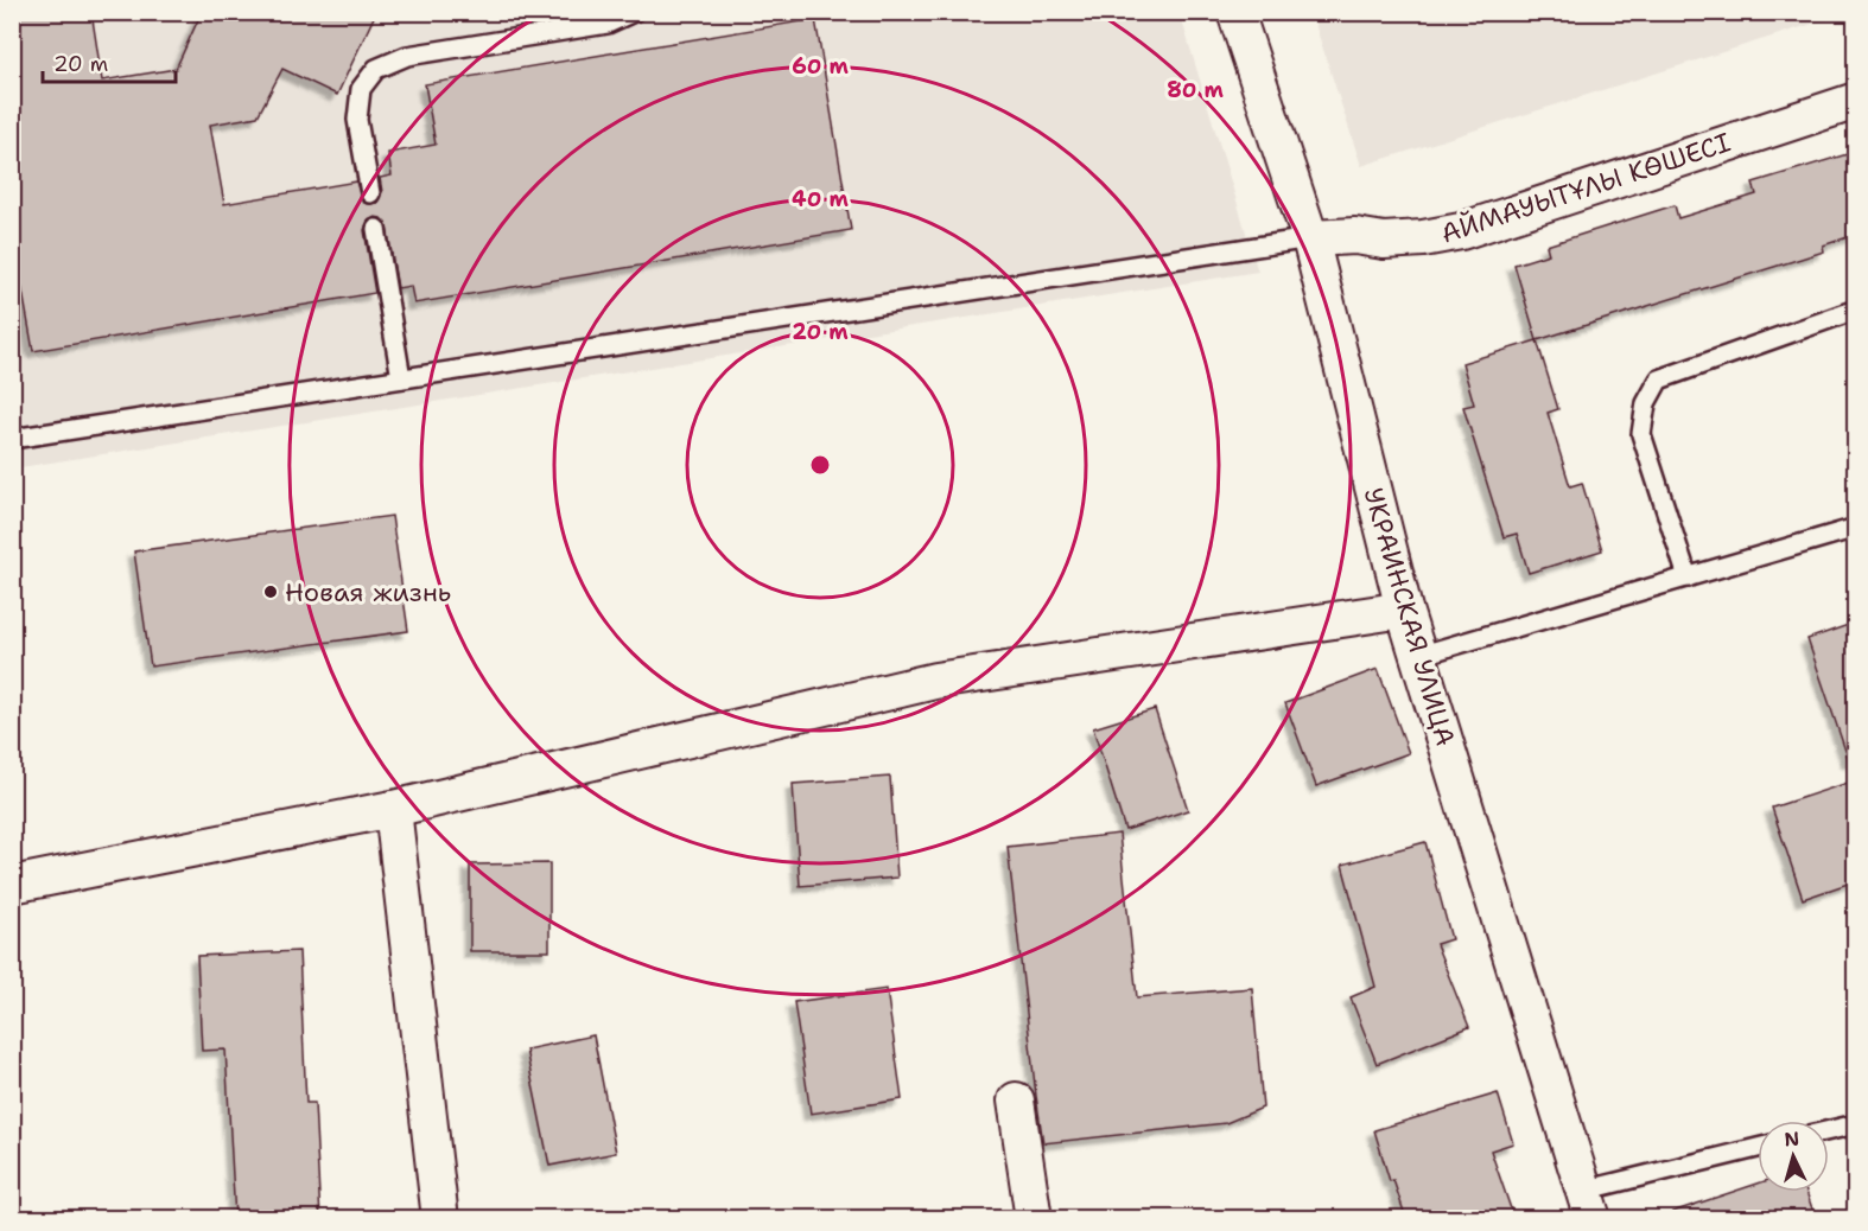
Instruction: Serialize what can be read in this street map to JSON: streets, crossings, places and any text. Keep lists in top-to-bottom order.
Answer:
{
  "streets": {
    "street": ["АЙМАУЫТҰЛЫ КӨШЕСІ", "УКРАИНСКАЯ УЛИЦА"]
  },
  "crossings": [
    ["АЙМАУЫТҰЛЫ КӨШЕСІ", "УКРАИНСКАЯ УЛИЦА"]
  ],
  "places": ["Новая жизнь"],
  "scale_bar": "20 m",
  "north": "top",
  "rings": [
    "60 m",
    "80 m",
    "40 m",
    "20 m"
  ]
}
